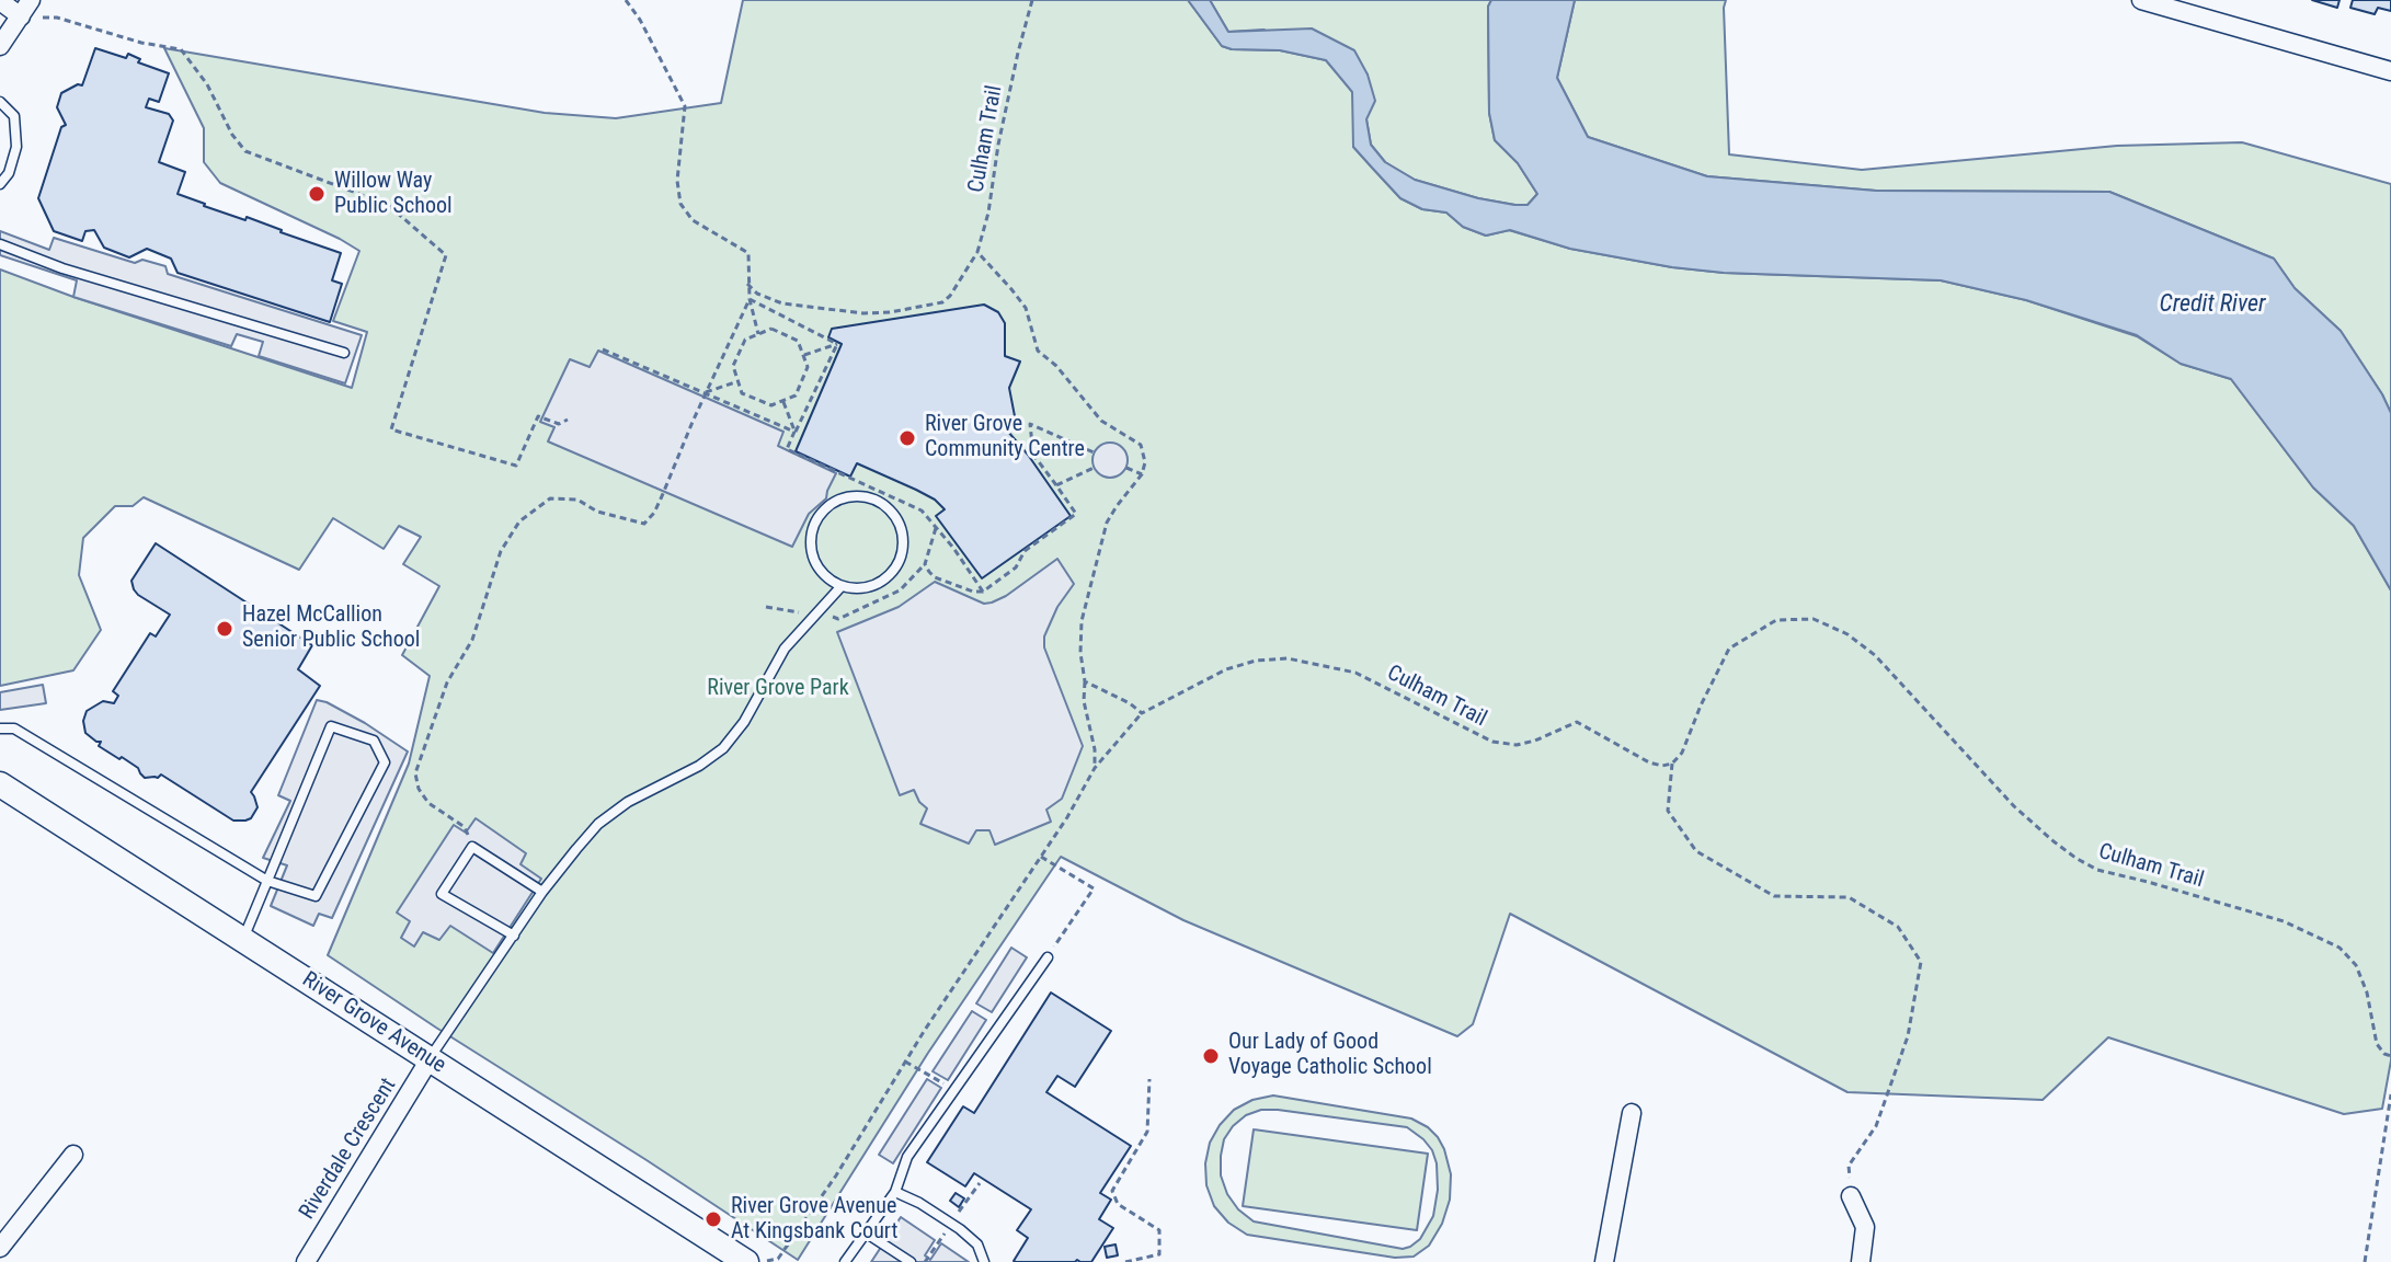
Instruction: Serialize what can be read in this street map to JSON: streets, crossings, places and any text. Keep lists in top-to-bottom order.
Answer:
{
  "streets": {
    "street": ["River Grove Avenue", "Riverdale Crescent"],
    "path": ["Culham Trail"]
  },
  "crossings": [
    ["River Grove Avenue", "Riverdale Crescent"]
  ],
  "water": ["Credit River"],
  "parks": ["River Grove Park"],
  "places": [
    "Willow Way Public School",
    "River Grove Community Centre",
    "Hazel McCallion Senior Public School",
    "Our Lady of Good Voyage Catholic School",
    "River Grove Avenue At Kingsbank Court"
  ]
}
